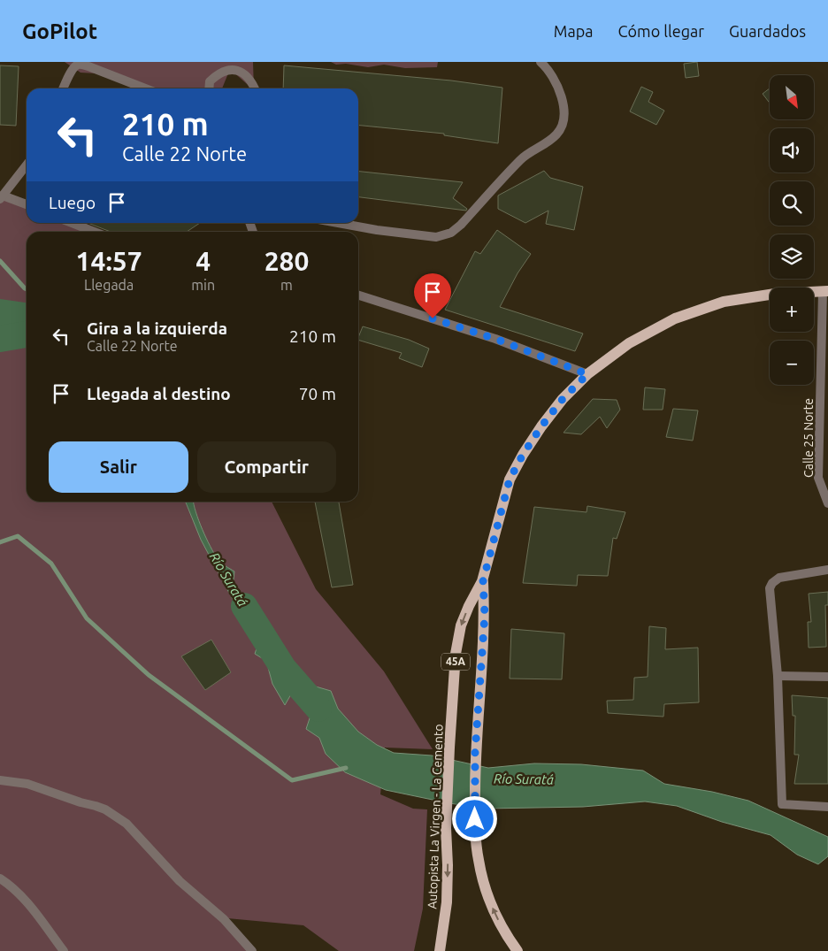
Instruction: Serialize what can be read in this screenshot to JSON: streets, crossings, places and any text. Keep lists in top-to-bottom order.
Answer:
{
  "streets": {
    "main road": ["45A", "Autopista La Virgen - La Cemento"],
    "street": ["Calle 25 Norte"]
  },
  "crossings": [
    ["Calle 25 Norte", "Autopista La Virgen - La Cemento"]
  ],
  "water": ["Río Suratá"],
  "north": "bottom right",
  "page": {
    "header": "GoPilot",
    "nav": ["Mapa", "Cómo llegar", "Guardados"],
    "map_buttons": ["+", "−"],
    "turn": ["210 m", "Calle 22 Norte"],
    "then": "Luego",
    "eta": [
      "14:57",
      "Llegada",
      "4",
      "min",
      "280",
      "m"
    ],
    "list": [
      {
        "name": "Gira a la izquierda",
        "note": "Calle 22 Norte",
        "value": "210 m"
      },
      {
        "name": "Llegada al destino",
        "value": "70 m"
      }
    ],
    "buttons": ["Salir", "Compartir"]
  }
}
